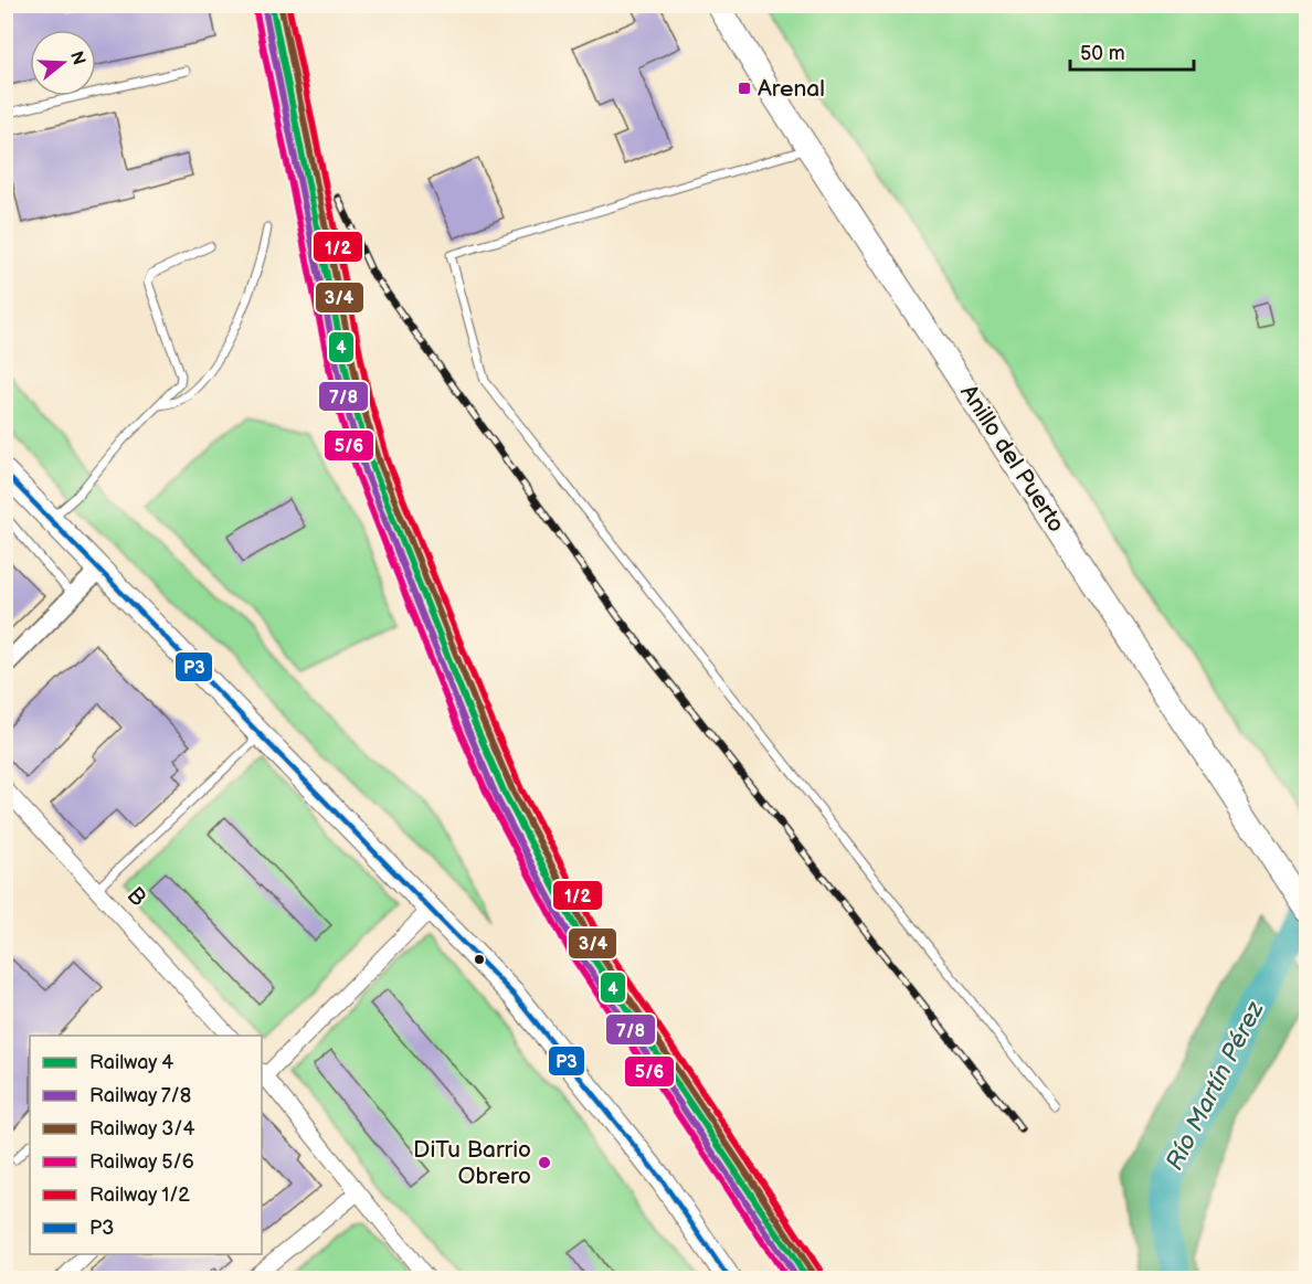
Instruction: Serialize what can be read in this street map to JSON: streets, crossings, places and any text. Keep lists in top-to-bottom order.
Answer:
{
  "streets": {
    "main road": ["Anillo del Puerto"],
    "street": ["B"]
  },
  "water": ["Río Martín Pérez"],
  "places": {
    "transit": ["Arenal"],
    "other": ["DiTu Barrio Obrero"]
  },
  "lines": [
    "rail line 4",
    "rail line 3/4",
    "rail line 1/2",
    "rail line 7/8",
    "rail line 5/6",
    "transit line P3"
  ],
  "legend": [
    "Railway 4",
    "Railway 7/8",
    "Railway 3/4",
    "Railway 5/6",
    "Railway 1/2",
    "P3"
  ],
  "scale_bar": "50 m",
  "north": "right"
}
